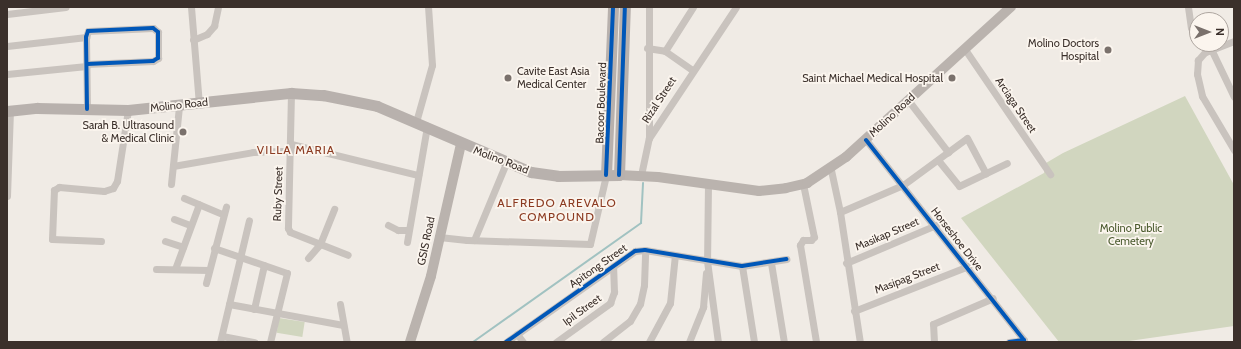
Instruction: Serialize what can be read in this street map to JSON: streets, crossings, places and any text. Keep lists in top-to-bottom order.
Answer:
{
  "streets": {
    "main road": ["Bacoor Boulevard", "Molino Road", "GSIS Road"],
    "street": [
      "Rizal Street",
      "Arciaga Street",
      "Ruby Street",
      "Masikap Street",
      "Horseshoe Drive",
      "Apitong Street",
      "Masipag Street",
      "Ipil Street"
    ]
  },
  "crossings": [
    ["Bacoor Boulevard", "Molino Road"],
    ["Molino Road", "Arciaga Street"],
    ["Molino Road", "Ruby Street"],
    ["Molino Road", "Horseshoe Drive"],
    ["Molino Road", "GSIS Road"],
    ["Masikap Street", "Horseshoe Drive"],
    ["Horseshoe Drive", "Masipag Street"],
    ["Apitong Street", "Ipil Street"]
  ],
  "districts": ["VILLA MARIA", "ALFREDO AREVALO COMPOUND"],
  "parks": ["Molino Public Cemetery"],
  "places": [
    "Molino Doctors Hospital",
    "Cavite East Asia Medical Center",
    "Saint Michael Medical Hospital",
    "Sarah B. Ultrasound & Medical Clinic"
  ],
  "north": "right"
}
